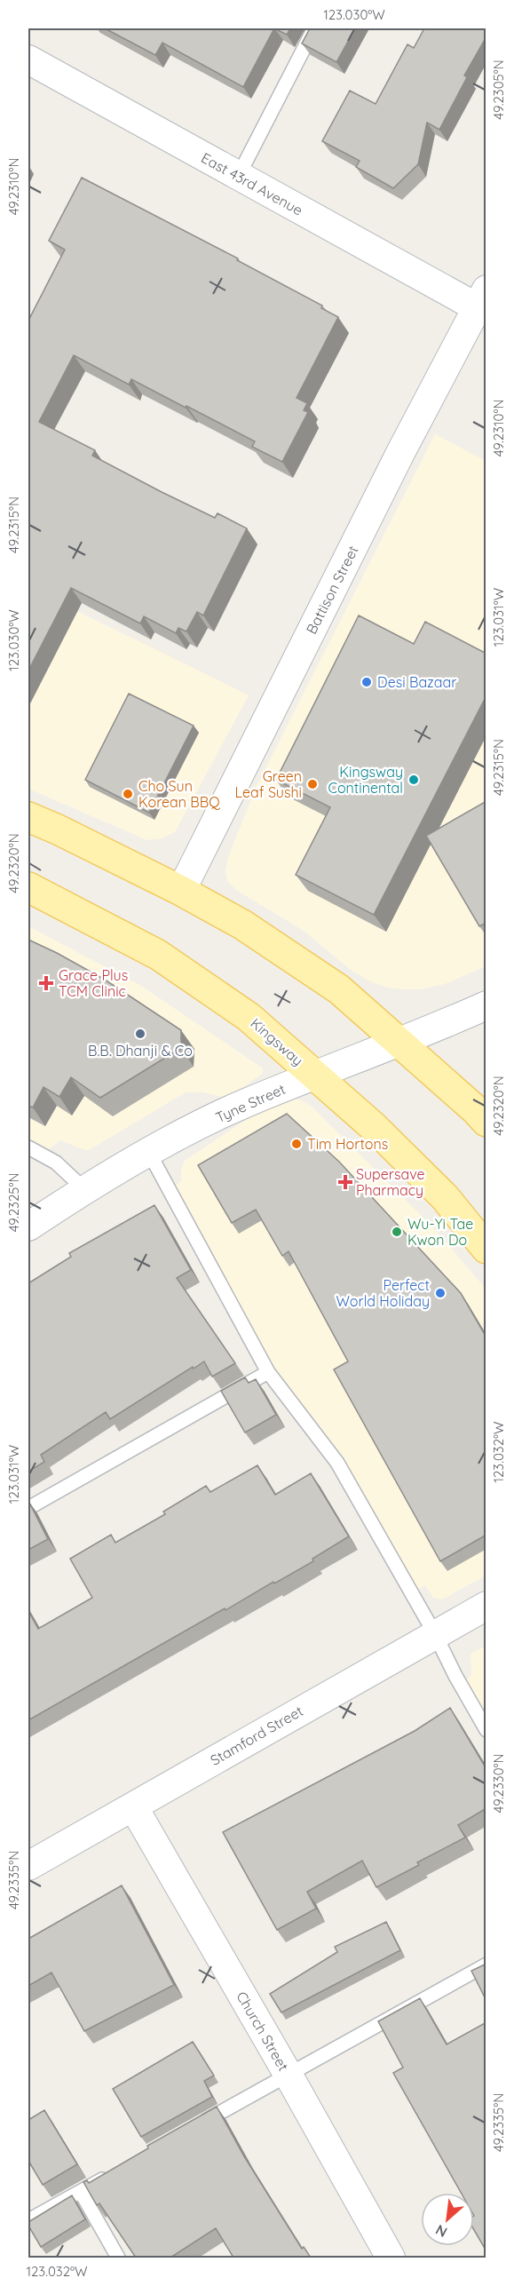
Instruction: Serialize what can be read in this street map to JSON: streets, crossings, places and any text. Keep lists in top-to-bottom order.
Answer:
{
  "streets": {
    "main road": ["Kingsway"],
    "street": [
      "East 43rd Avenue",
      "Battison Street",
      "Tyne Street",
      "Stamford Street",
      "Church Street"
    ]
  },
  "crossings": [
    ["East 43rd Avenue", "Battison Street"],
    ["Kingsway", "Tyne Street"],
    ["Stamford Street", "Church Street"]
  ],
  "places": {
    "other": [
      "Desi Bazaar",
      "Kingsway Continental",
      "Green Leaf Sushi",
      "Cho Sun Korean BBQ",
      "B.B. Dhanji & Co",
      "Tim Hortons",
      "Wu-Yi Tae Kwon Do",
      "Perfect World Holiday"
    ],
    "health": ["Grace Plus TCM Clinic", "Supersave Pharmacy"]
  },
  "north": "bottom left",
  "coordinates": [
    "123.030°W",
    "49.2305°N",
    "49.2310°N",
    "49.2315°N",
    "123.031°W",
    "49.2320°N",
    "49.2325°N",
    "123.032°W",
    "49.2330°N",
    "49.2335°N"
  ]
}
